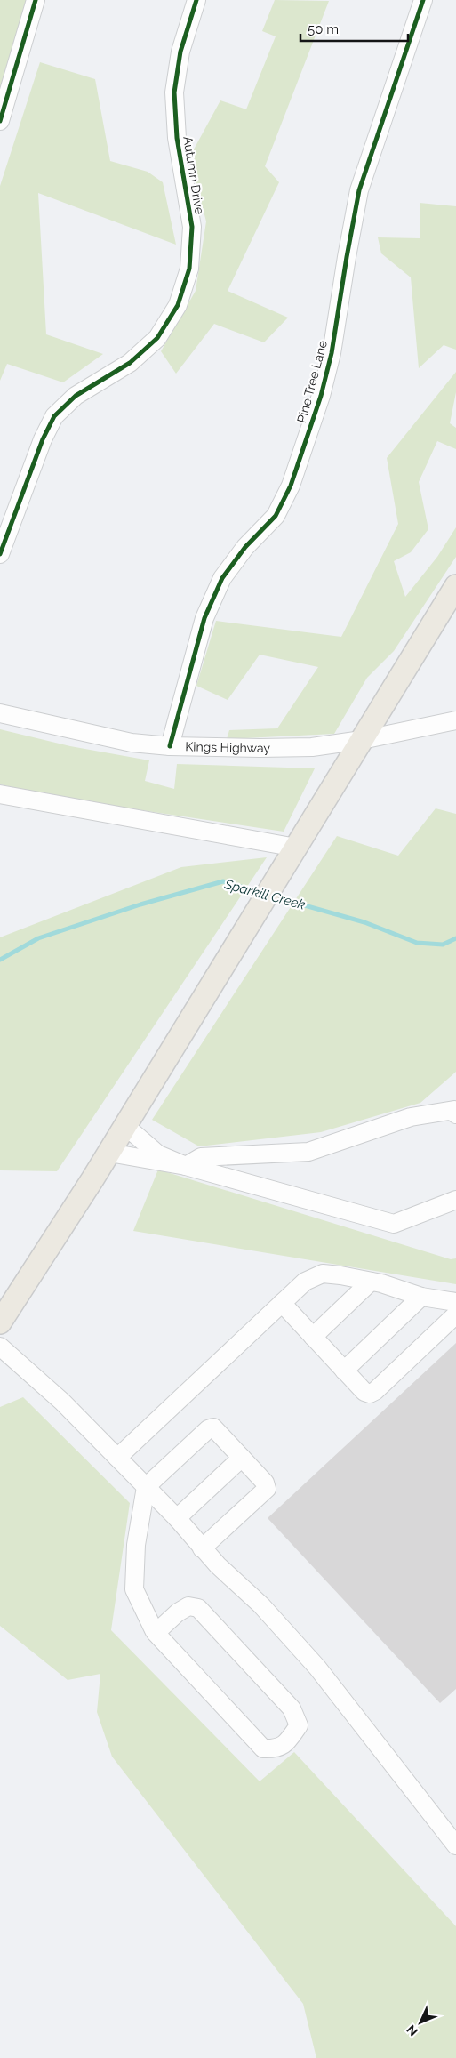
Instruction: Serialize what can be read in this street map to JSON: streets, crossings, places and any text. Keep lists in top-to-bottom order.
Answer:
{
  "streets": {
    "street": ["Autumn Drive", "Pine Tree Lane", "Kings Highway"]
  },
  "crossings": [
    ["Pine Tree Lane", "Kings Highway"]
  ],
  "water": ["Sparkill Creek"],
  "scale_bar": "50 m",
  "north": "bottom left"
}
